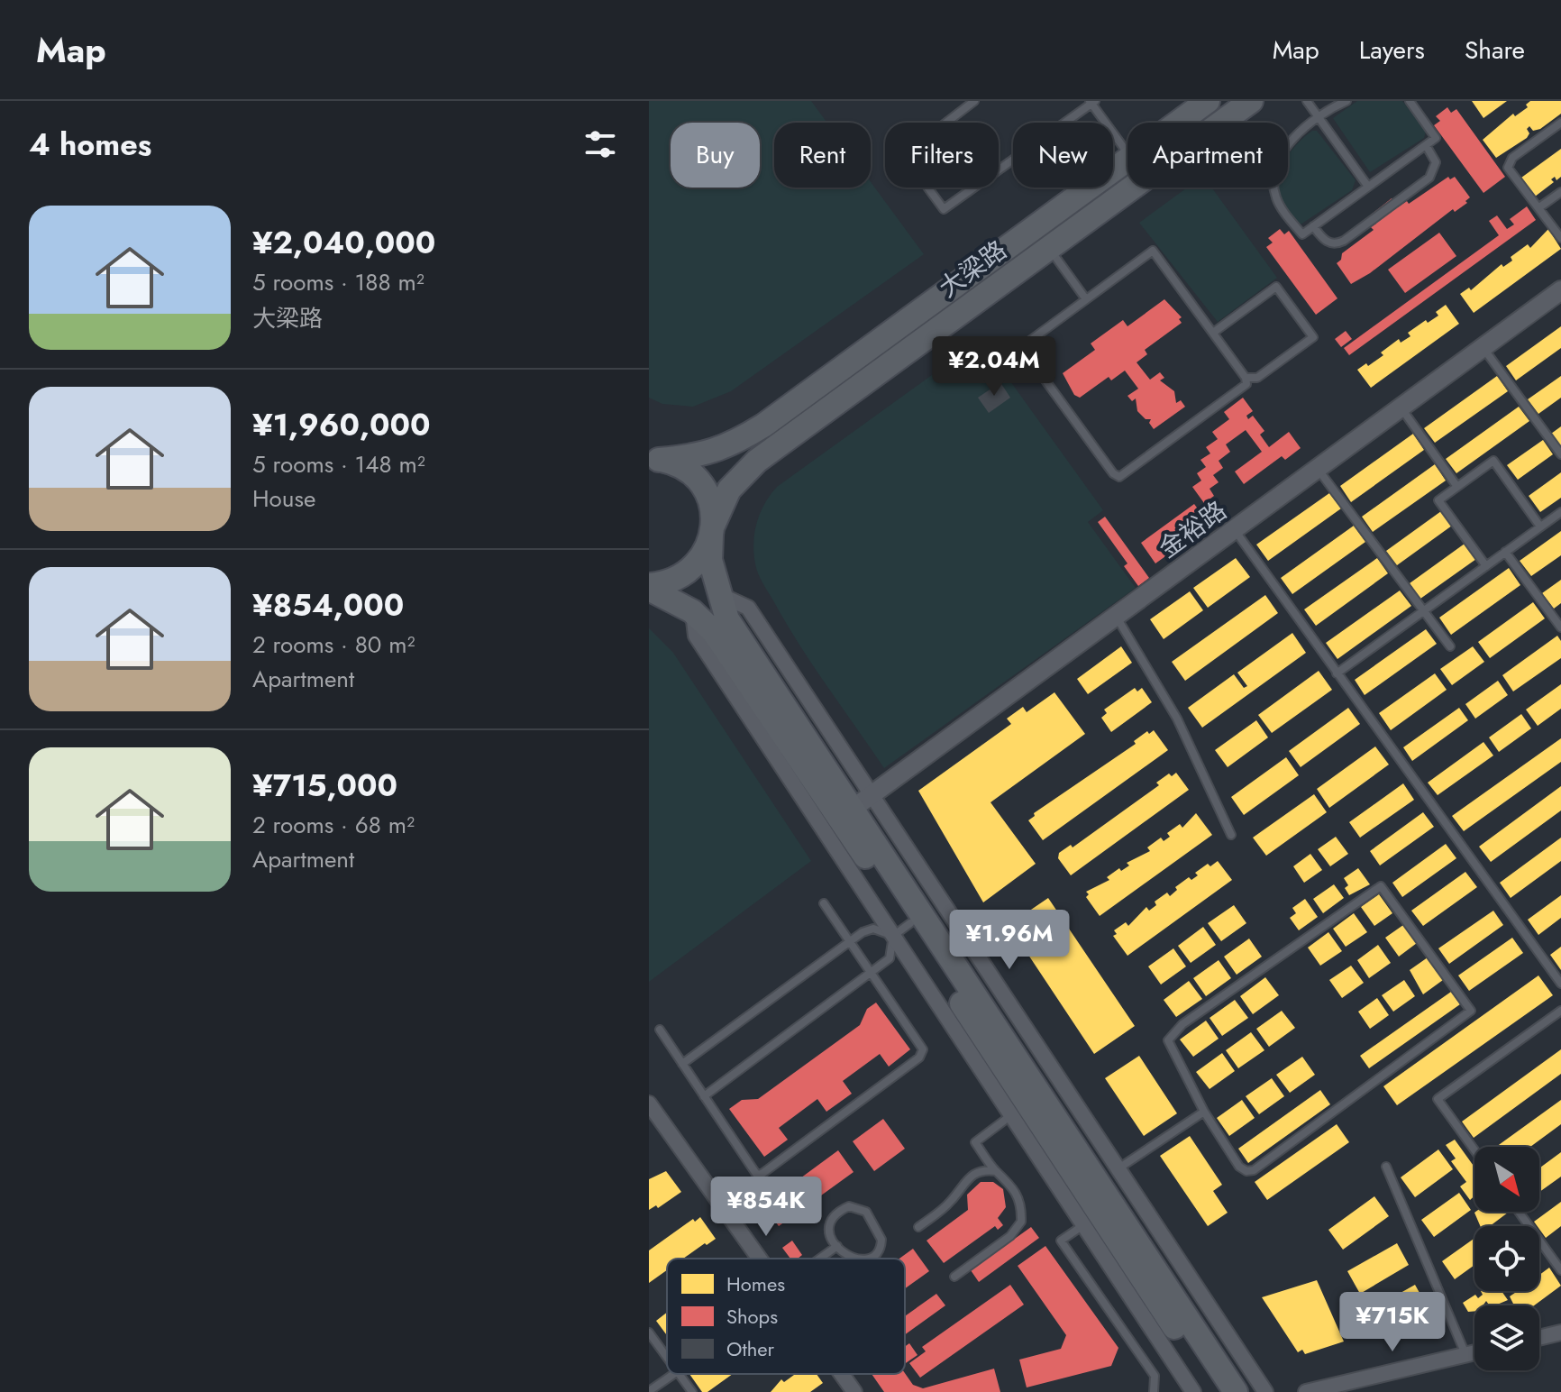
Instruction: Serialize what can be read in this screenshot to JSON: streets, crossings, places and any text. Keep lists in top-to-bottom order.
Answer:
{
  "streets": {
    "main road": ["大梁路"],
    "street": ["金裕路"]
  },
  "legend": ["Homes", "Shops", "Other"],
  "north": "bottom right",
  "page": {
    "header": "Map",
    "nav": ["Map", "Layers", "Share"],
    "heading": "4 homes",
    "chip": [
      "Buy",
      "Rent",
      "Filters",
      "New",
      "Apartment"
    ],
    "list": [
      {
        "name": "¥2,040,000",
        "note": "5 rooms · 188 m² · 大梁路"
      },
      {
        "name": "¥1,960,000",
        "note": "5 rooms · 148 m² · House"
      },
      {
        "name": "¥854,000",
        "note": "2 rooms · 80 m² · Apartment"
      },
      {
        "name": "¥715,000",
        "note": "2 rooms · 68 m² · Apartment"
      }
    ],
    "price": [
      "¥2.04M",
      "¥1.96M",
      "¥854K",
      "¥715K"
    ]
  }
}
